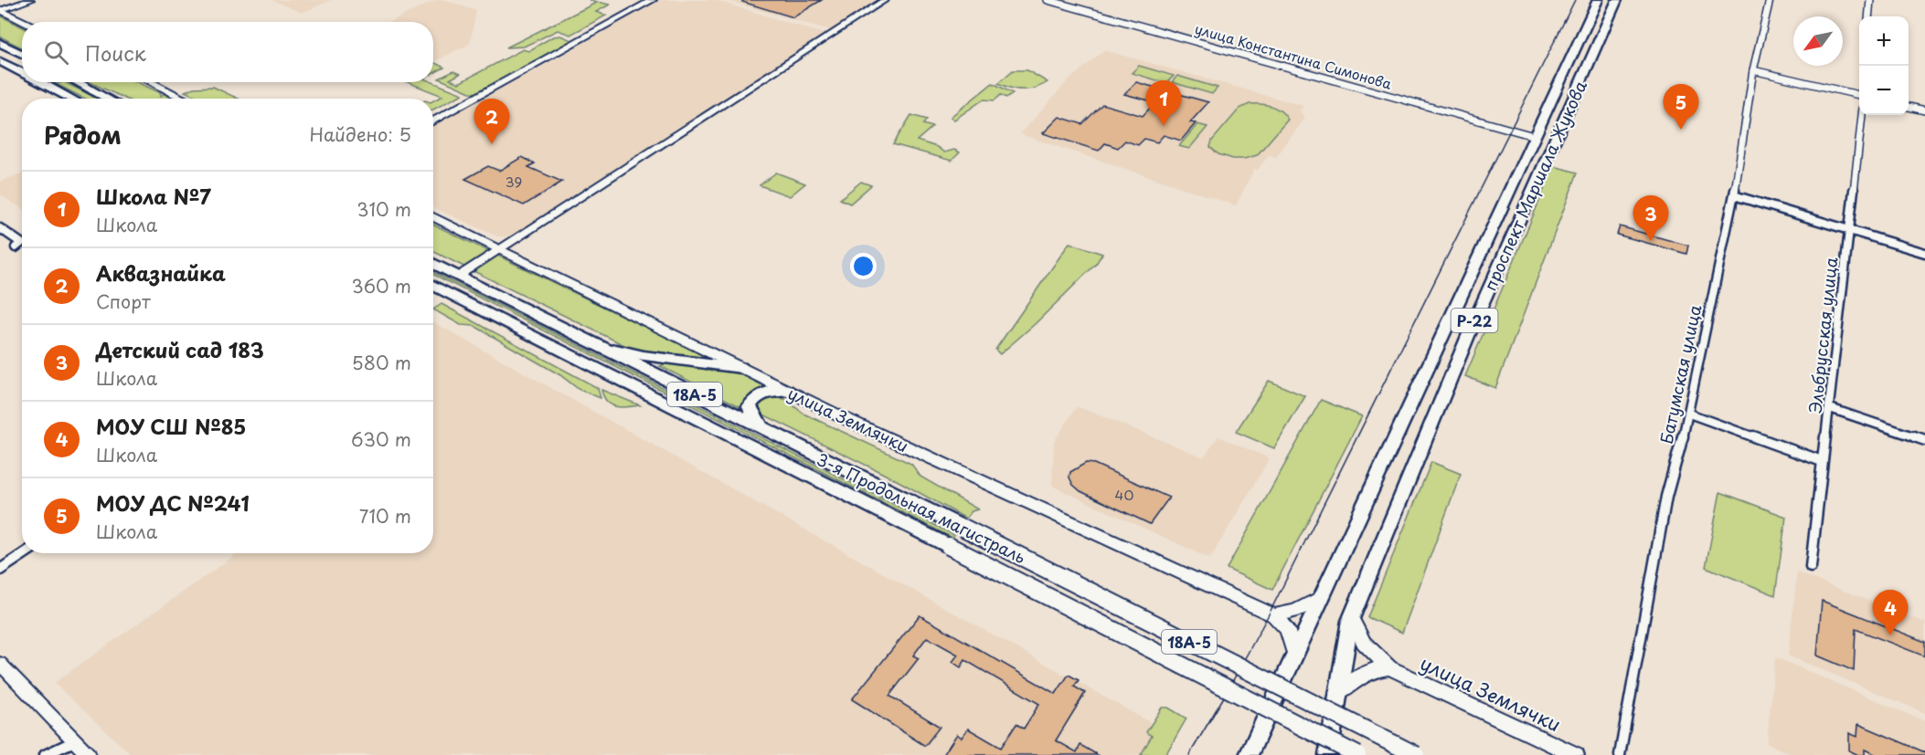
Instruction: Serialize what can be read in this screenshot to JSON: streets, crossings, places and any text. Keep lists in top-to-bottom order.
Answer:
{
  "streets": {
    "highway": [
      "проспект Маршала Жукова",
      "Р-22",
      "18А-5",
      "3-я Продольная магистраль"
    ],
    "main road": ["улица Землячки"],
    "street": ["улица Константина Симонова", "Эльбрусская улица", "Батумская улица"]
  },
  "crossings": [
    ["улица Константина Симонова", "проспект Маршала Жукова"],
    ["проспект Маршала Жукова", "Р-22"],
    ["проспект Маршала Жукова", "улица Землячки"]
  ],
  "house_numbers": ["39", "40"],
  "north": "bottom left",
  "page": {
    "map_buttons": ["+", "−"],
    "search": "Поиск",
    "pins": [
      "1",
      "5",
      "2",
      "3",
      "4"
    ],
    "heading": ["Рядом", "Найдено: 5"],
    "list": [
      {
        "mark": "1",
        "name": "Школа №7",
        "note": "Школа",
        "value": "310 m"
      },
      {
        "mark": "2",
        "name": "Аквазнайка",
        "note": "Спорт",
        "value": "360 m"
      },
      {
        "mark": "3",
        "name": "Детский сад 183",
        "note": "Школа",
        "value": "580 m"
      },
      {
        "mark": "4",
        "name": "МОУ СШ №85",
        "note": "Школа",
        "value": "630 m"
      },
      {
        "mark": "5",
        "name": "МОУ ДС №241",
        "note": "Школа",
        "value": "710 m"
      }
    ]
  }
}
